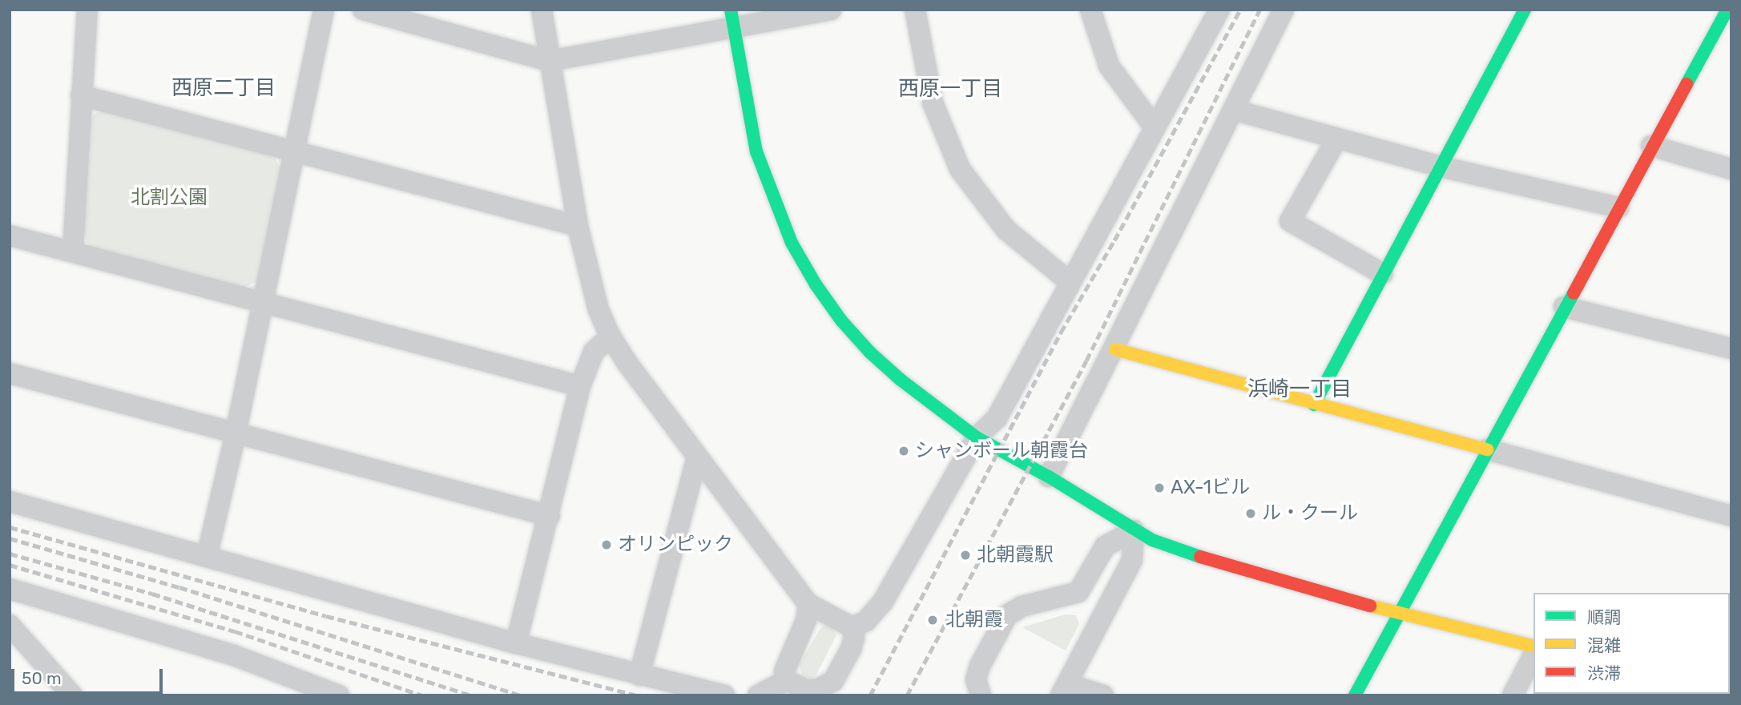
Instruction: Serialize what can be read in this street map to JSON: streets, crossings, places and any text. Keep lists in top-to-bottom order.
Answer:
{
  "districts": ["西原二丁目", "西原一丁目", "浜崎一丁目"],
  "parks": ["北割公園"],
  "places": [
    "シャンボール朝霞台",
    "AX-1ビル",
    "ル・クール",
    "オリンピック",
    "北朝霞駅",
    "北朝霞"
  ],
  "legend": ["順調", "混雑", "渋滞"],
  "scale_bar": "50 m"
}
